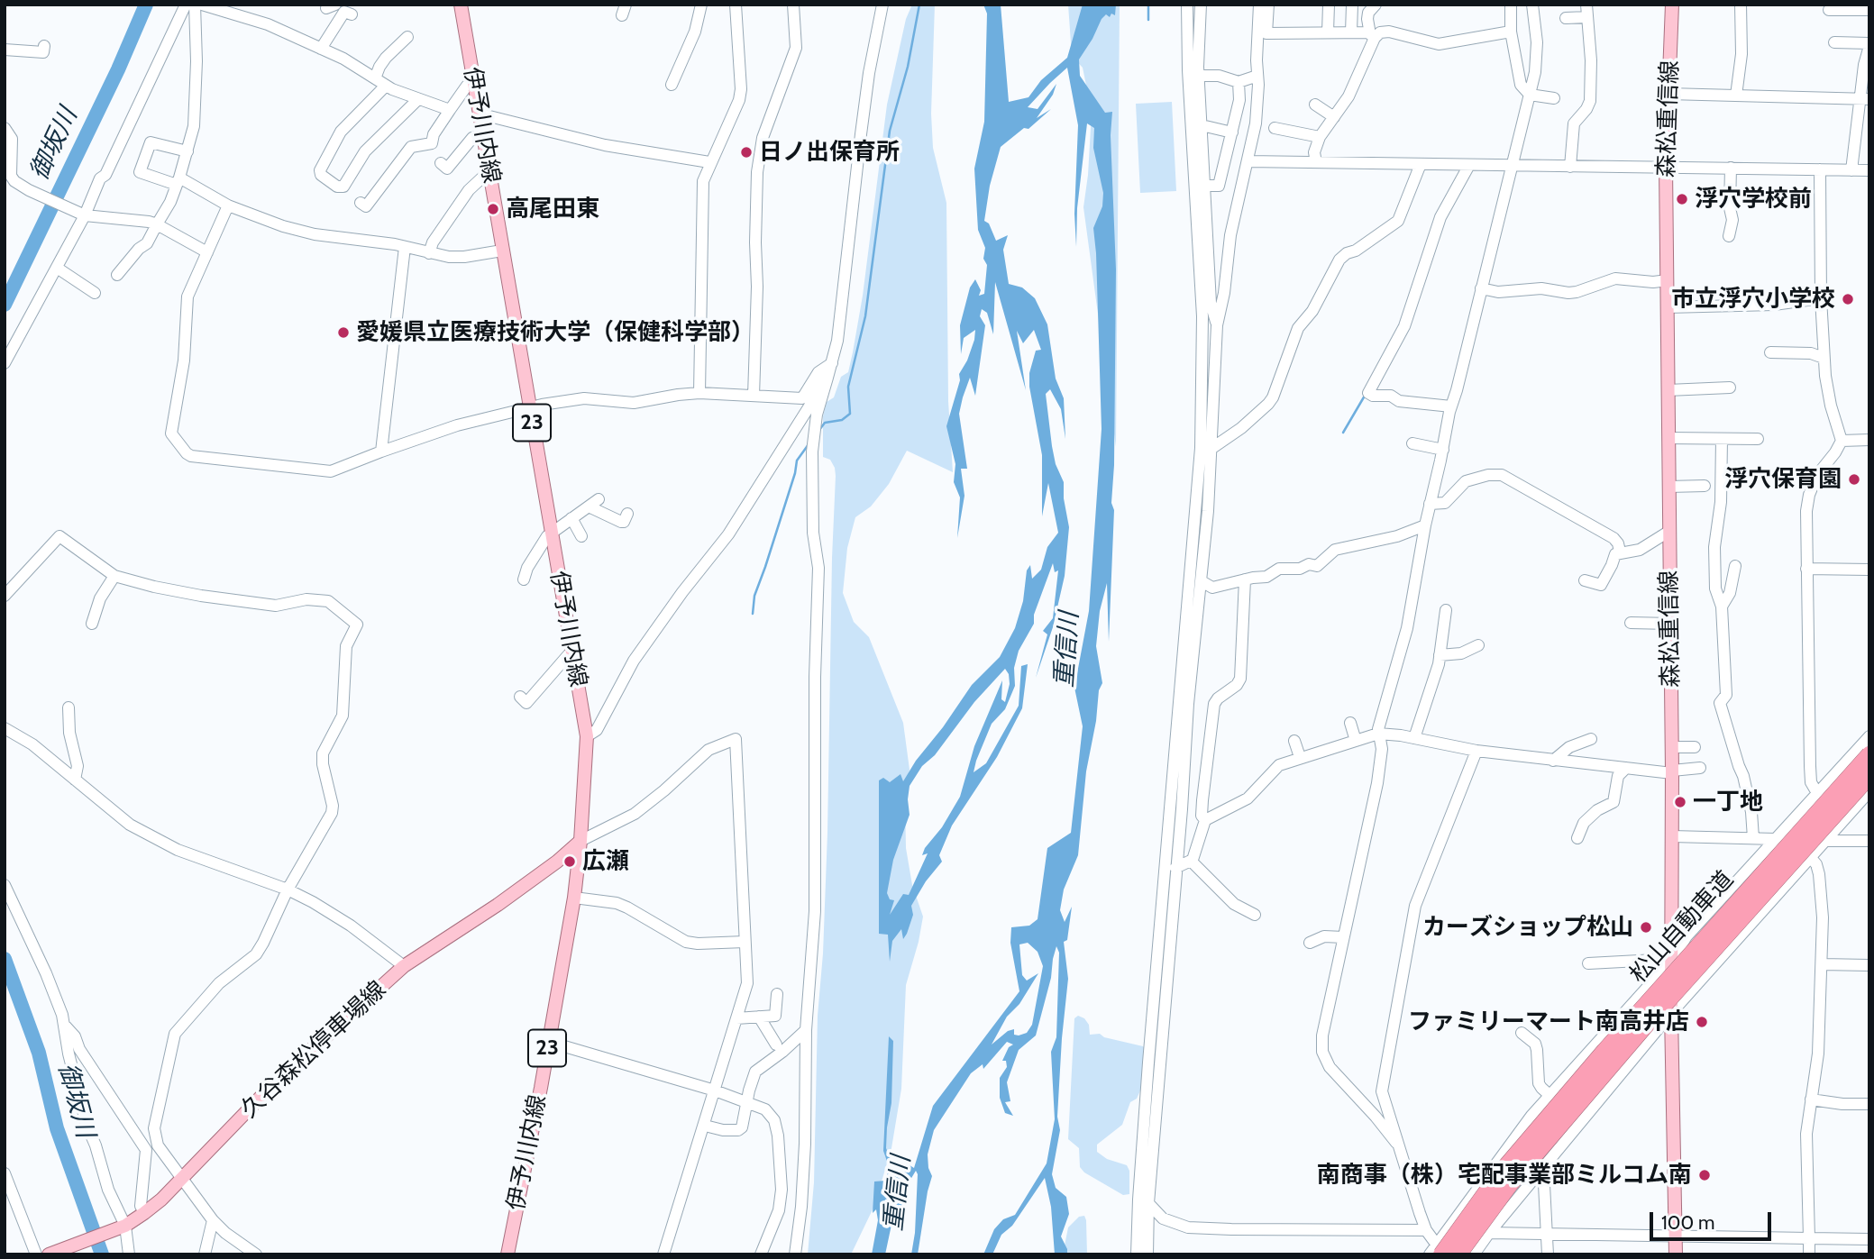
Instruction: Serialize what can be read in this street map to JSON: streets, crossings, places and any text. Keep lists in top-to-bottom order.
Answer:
{
  "streets": {
    "highway": ["松山自動車道"],
    "main road": [
      "森松重信線",
      "伊予川内線",
      "23",
      "久谷森松停車場線"
    ]
  },
  "crossings": [
    ["伊予川内線", "久谷森松停車場線"]
  ],
  "water": ["御坂川", "重信川"],
  "places": [
    "日ノ出保育所",
    "浮穴学校前",
    "高尾田東",
    "市立浮穴小学校",
    "愛媛県立医療技術大学（保健科学部）",
    "浮穴保育園",
    "一丁地",
    "広瀬",
    "カーズショップ松山",
    "ファミリーマート南高井店",
    "南商事（株）宅配事業部ミルコム南"
  ],
  "scale_bar": "100 m"
}
